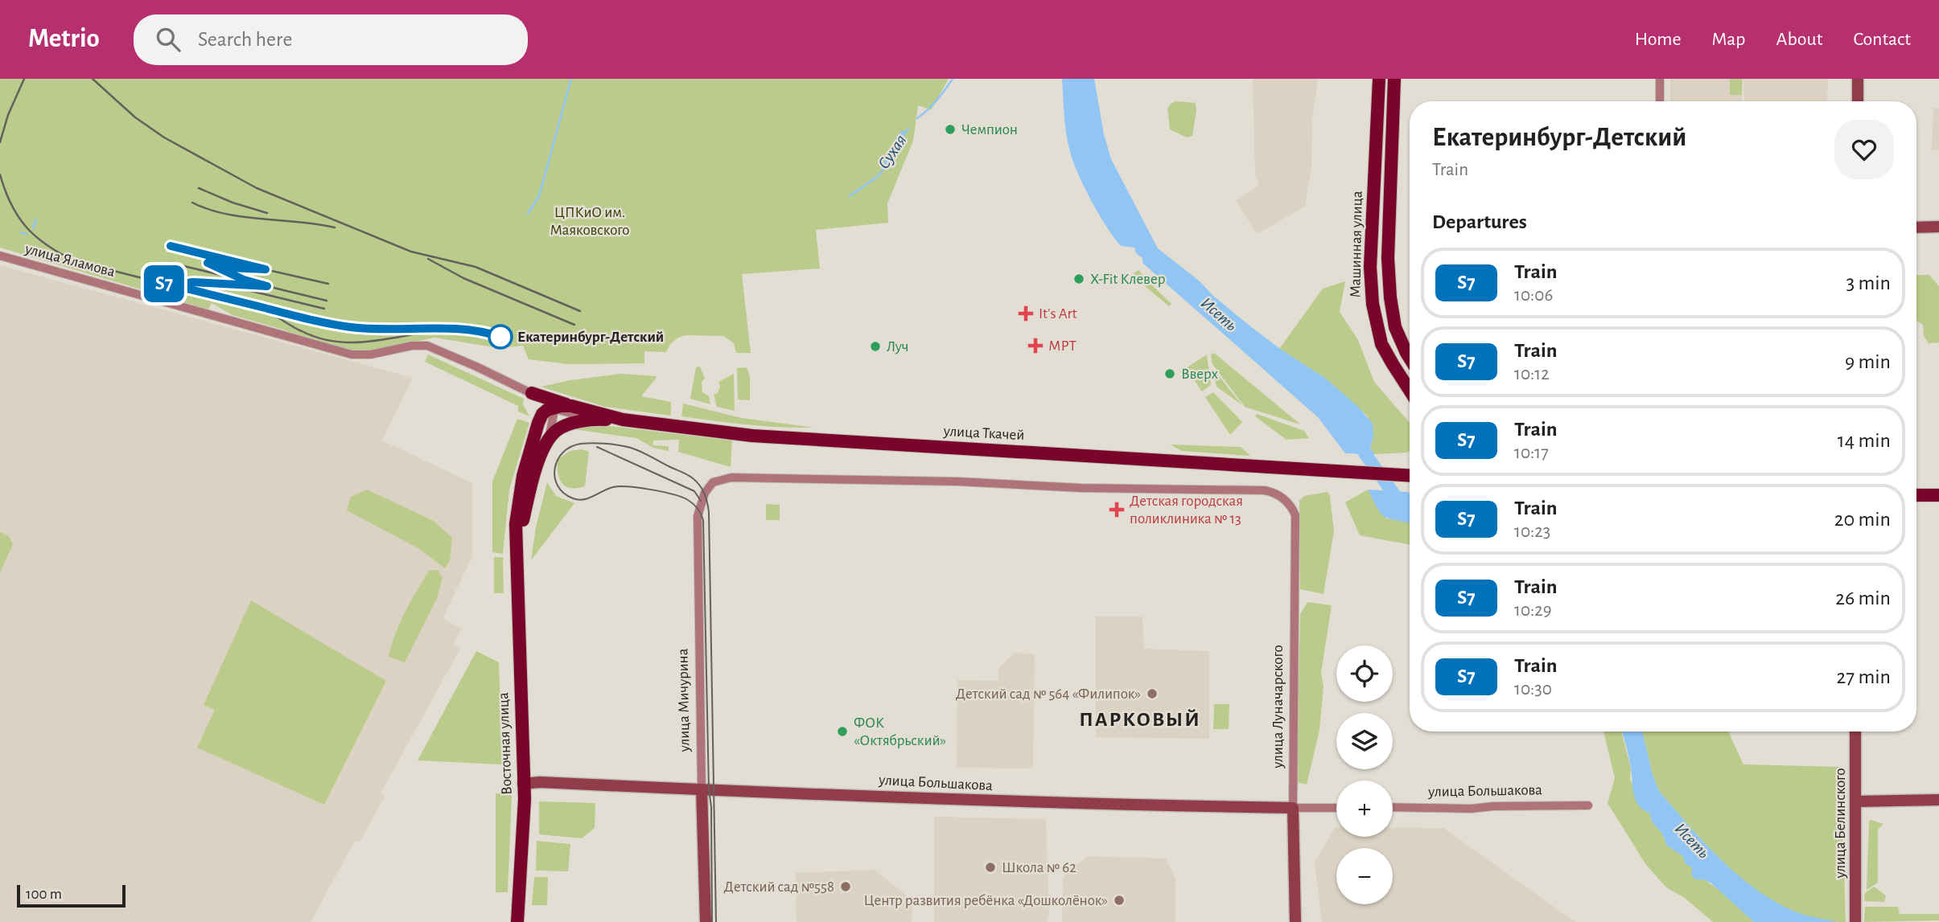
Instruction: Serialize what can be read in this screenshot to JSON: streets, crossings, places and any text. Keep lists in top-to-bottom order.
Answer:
{
  "streets": {
    "main road": ["Машинная улица", "улица Ткачей", "Восточная улица"],
    "street": [
      "улица Яламова",
      "улица Мичурина",
      "улица Луначарского",
      "улица Большакова",
      "улица Белинского"
    ]
  },
  "crossings": [
    ["улица Ткачей", "Восточная улица"],
    ["улица Мичурина", "улица Луначарского"],
    ["улица Мичурина", "улица Большакова"],
    ["улица Луначарского", "улица Большакова"],
    ["Восточная улица", "улица Большакова"]
  ],
  "districts": ["ПАРКОВЫЙ"],
  "water": ["Сухая", "Исеть"],
  "parks": ["ЦПКиО им. Маяковского"],
  "places": {
    "other": [
      "Чемпион",
      "X-Fit Клевер",
      "Екатеринбург-Детский",
      "Луч",
      "Вверх",
      "Детский сад № 564 «Филипок»",
      "ФОК «Октябрьский»",
      "Школа № 62",
      "Детский сад №558",
      "Центр развития ребёнка «Дошколёнок»"
    ],
    "health": ["It's Art", "МРТ", "Детская городская поликлиника № 13"]
  },
  "scale_bar": "100 m",
  "page": {
    "header": "Metrio",
    "search": "Search here",
    "nav": [
      "Home",
      "Map",
      "About",
      "Contact"
    ],
    "on_map": "S7",
    "heading": [
      ["Екатеринбург-Детский", "Train"],
      "Departures"
    ],
    "list": [
      {
        "mark": "S7",
        "name": "Train",
        "note": "10:06",
        "value": "3 min"
      },
      {
        "mark": "S7",
        "name": "Train",
        "note": "10:12",
        "value": "9 min"
      },
      {
        "mark": "S7",
        "name": "Train",
        "note": "10:17",
        "value": "14 min"
      },
      {
        "mark": "S7",
        "name": "Train",
        "note": "10:23",
        "value": "20 min"
      },
      {
        "mark": "S7",
        "name": "Train",
        "note": "10:29",
        "value": "26 min"
      },
      {
        "mark": "S7",
        "name": "Train",
        "note": "10:30",
        "value": "27 min"
      }
    ],
    "map_buttons": ["+", "−"],
    "scale": "100 m"
  }
}
